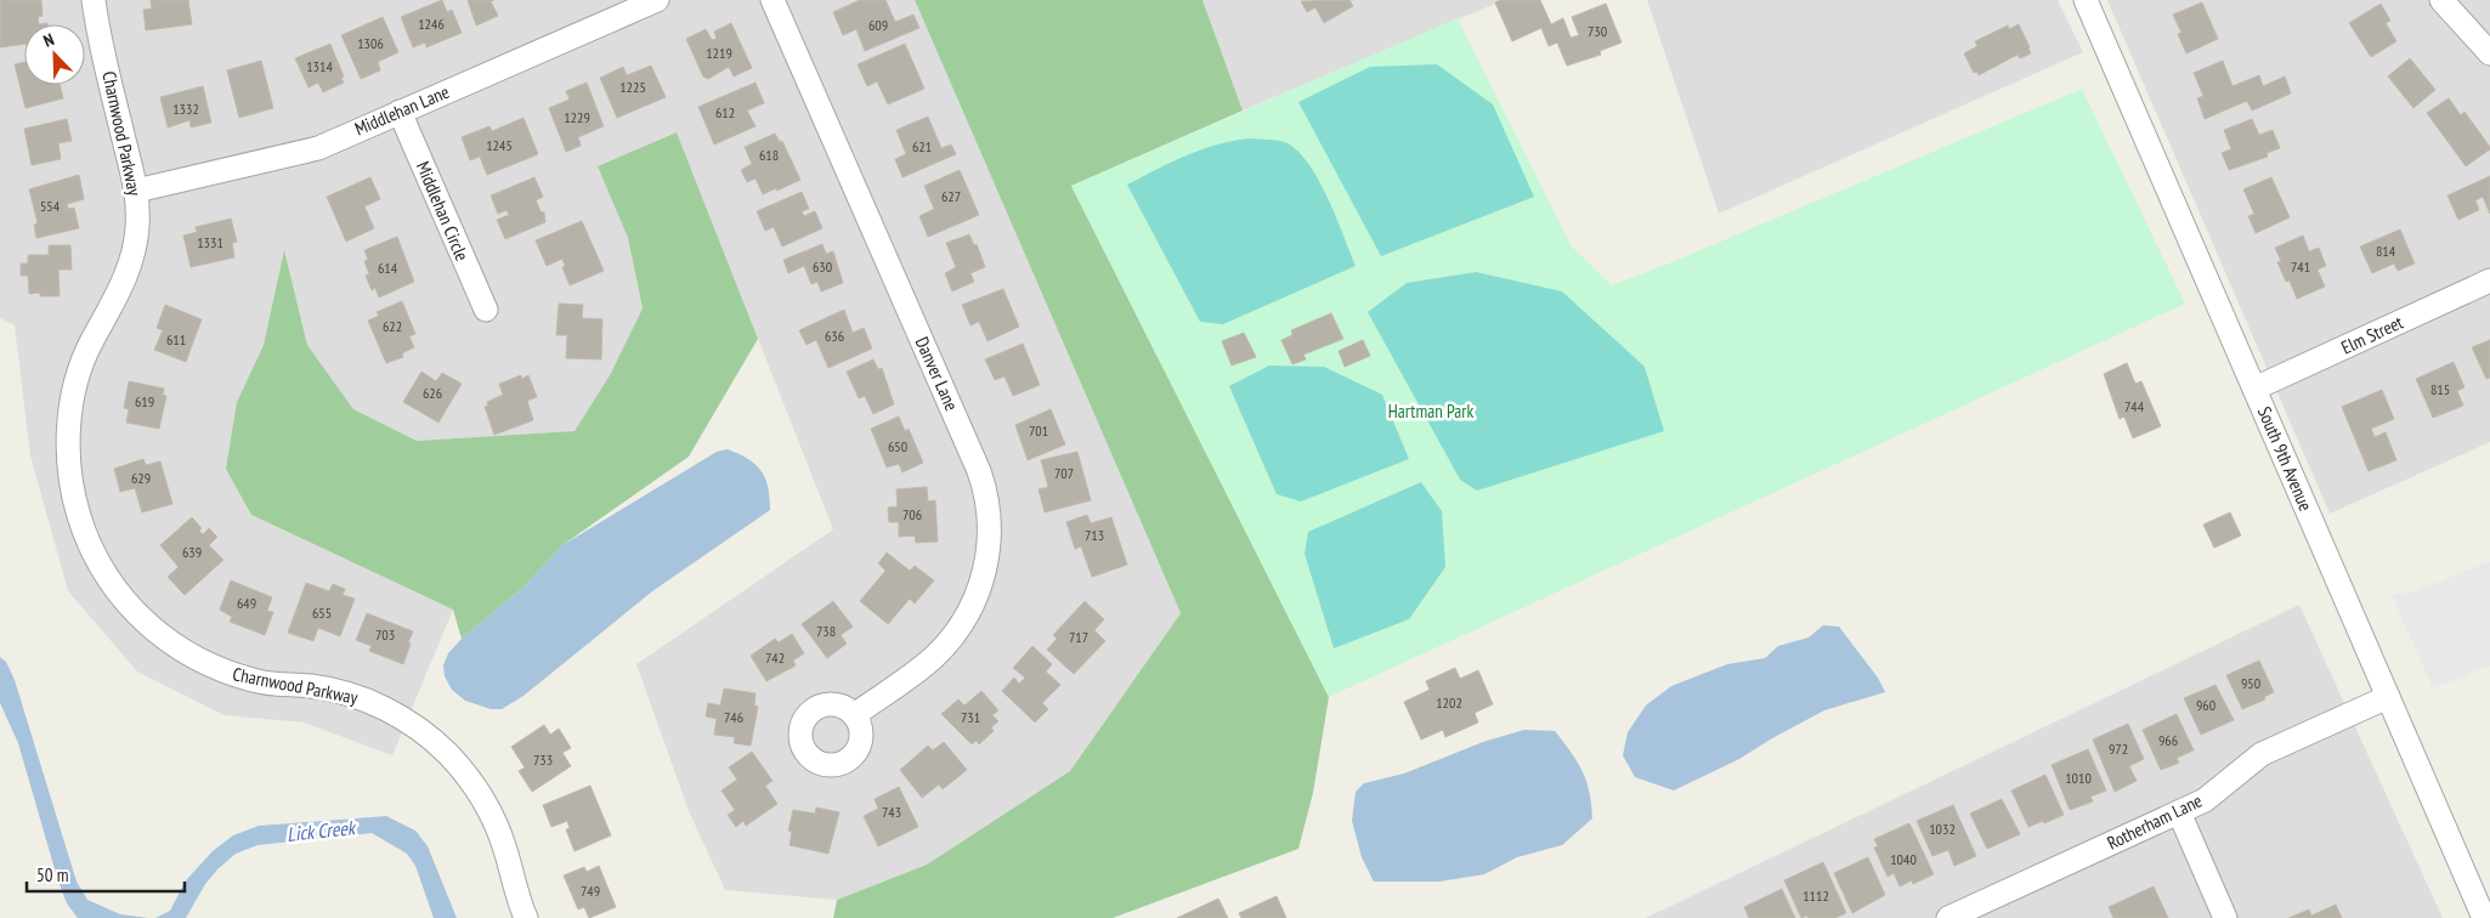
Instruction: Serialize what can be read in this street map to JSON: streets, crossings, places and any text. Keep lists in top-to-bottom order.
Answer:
{
  "streets": {
    "street": [
      "Middlehan Lane",
      "Charnwood Parkway",
      "Middlehan Circle",
      "Elm Street",
      "Danver Lane",
      "South 9th Avenue",
      "Rotherham Lane"
    ]
  },
  "crossings": [
    ["Middlehan Lane", "Charnwood Parkway"],
    ["Middlehan Lane", "Middlehan Circle"],
    ["Elm Street", "South 9th Avenue"],
    ["South 9th Avenue", "Rotherham Lane"]
  ],
  "water": ["Lick Creek"],
  "parks": ["Hartman Park"],
  "house_numbers": [
    "1246",
    "609",
    "730",
    "1306",
    "1219",
    "1314",
    "1225",
    "1332",
    "612",
    "1229",
    "1245",
    "621",
    "618",
    "627",
    "554",
    "1331",
    "814",
    "630",
    "741",
    "614",
    "622",
    "636",
    "611",
    "815",
    "626",
    "619",
    "744",
    "701",
    "650",
    "707",
    "629",
    "706",
    "713",
    "639",
    "649",
    "655",
    "738",
    "703",
    "717",
    "742",
    "950",
    "1202",
    "960",
    "746",
    "731",
    "966",
    "972",
    "733",
    "1010",
    "743",
    "1032",
    "1040",
    "749",
    "1112"
  ],
  "scale_bar": "50 m",
  "north": "top left"
}
